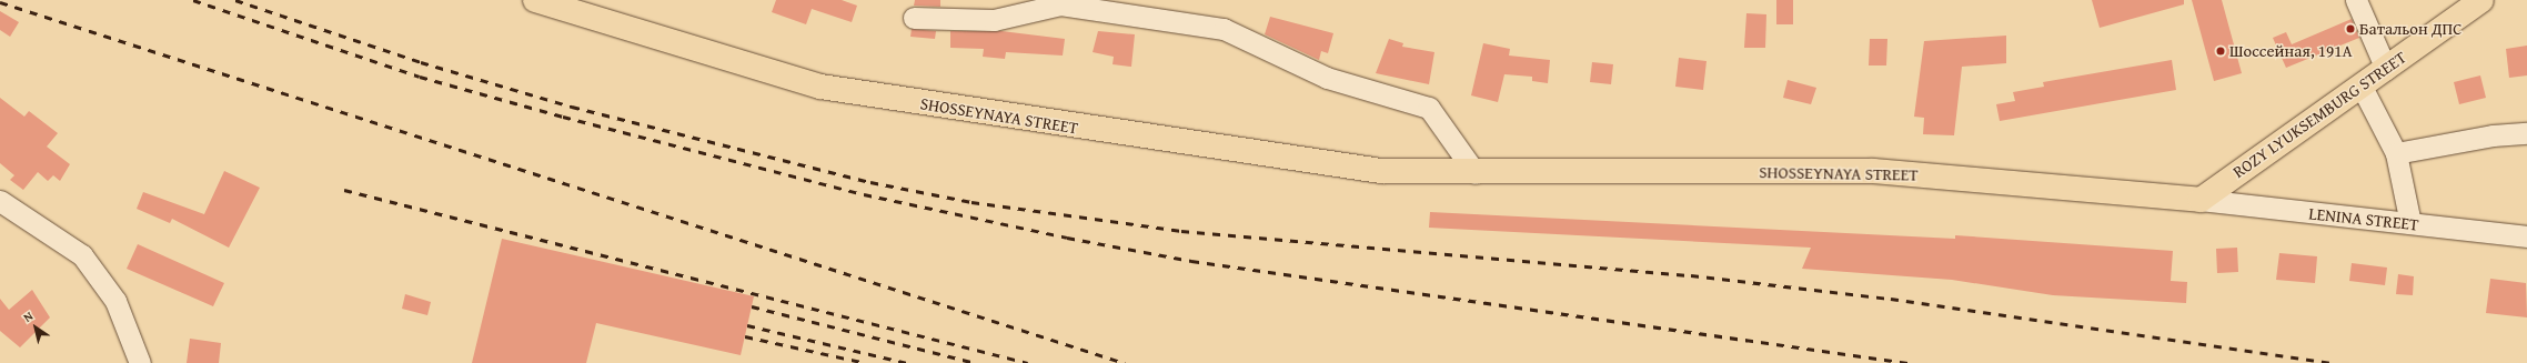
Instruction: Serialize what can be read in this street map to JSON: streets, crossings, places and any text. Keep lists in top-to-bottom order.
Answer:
{
  "streets": {
    "main road": ["ROZY LYUKSEMBURG STREET", "SHOSSEYNAYA STREET"],
    "street": ["LENINA STREET"]
  },
  "crossings": [
    ["ROZY LYUKSEMBURG STREET", "SHOSSEYNAYA STREET"],
    ["ROZY LYUKSEMBURG STREET", "LENINA STREET"],
    ["SHOSSEYNAYA STREET", "LENINA STREET"]
  ],
  "places": ["Батальон ДПС", "Шоссейная, 191А"],
  "north": "top left"
}
